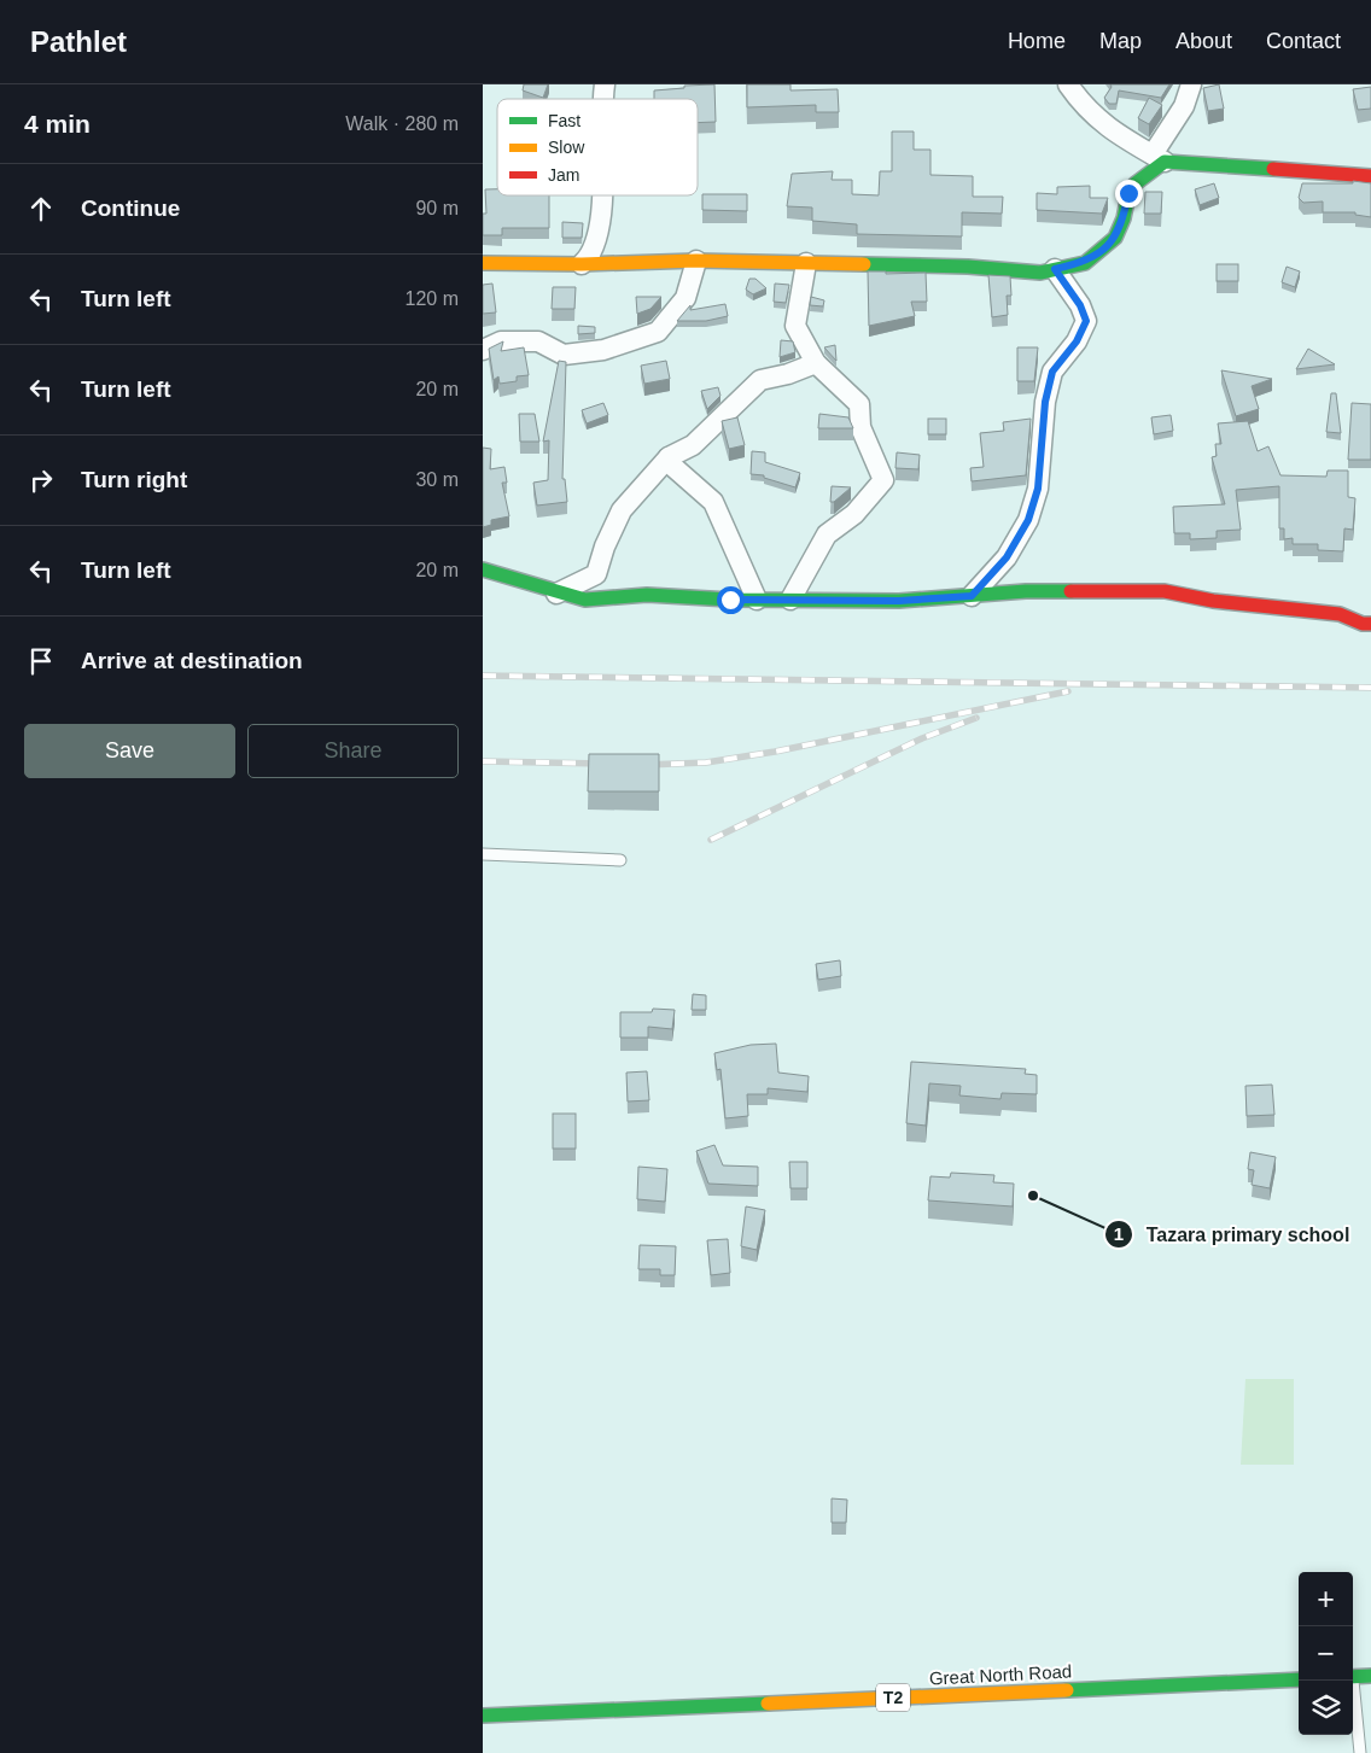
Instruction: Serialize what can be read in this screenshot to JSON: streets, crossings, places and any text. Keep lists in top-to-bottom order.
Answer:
{
  "streets": {
    "main road": ["Great North Road", "T2"]
  },
  "places": ["Tazara primary school"],
  "legend": ["Fast", "Slow", "Jam"],
  "page": {
    "header": "Pathlet",
    "nav": [
      "Home",
      "Map",
      "About",
      "Contact"
    ],
    "heading": ["4 min", "Walk · 280 m"],
    "list": [
      ["Continue", "90 m"],
      ["Turn left", "120 m"],
      ["Turn left", "20 m"],
      ["Turn right", "30 m"],
      ["Turn left", "20 m"],
      "Arrive at destination"
    ],
    "buttons": ["Save", "Share"],
    "map_buttons": ["+", "−"]
  }
}
